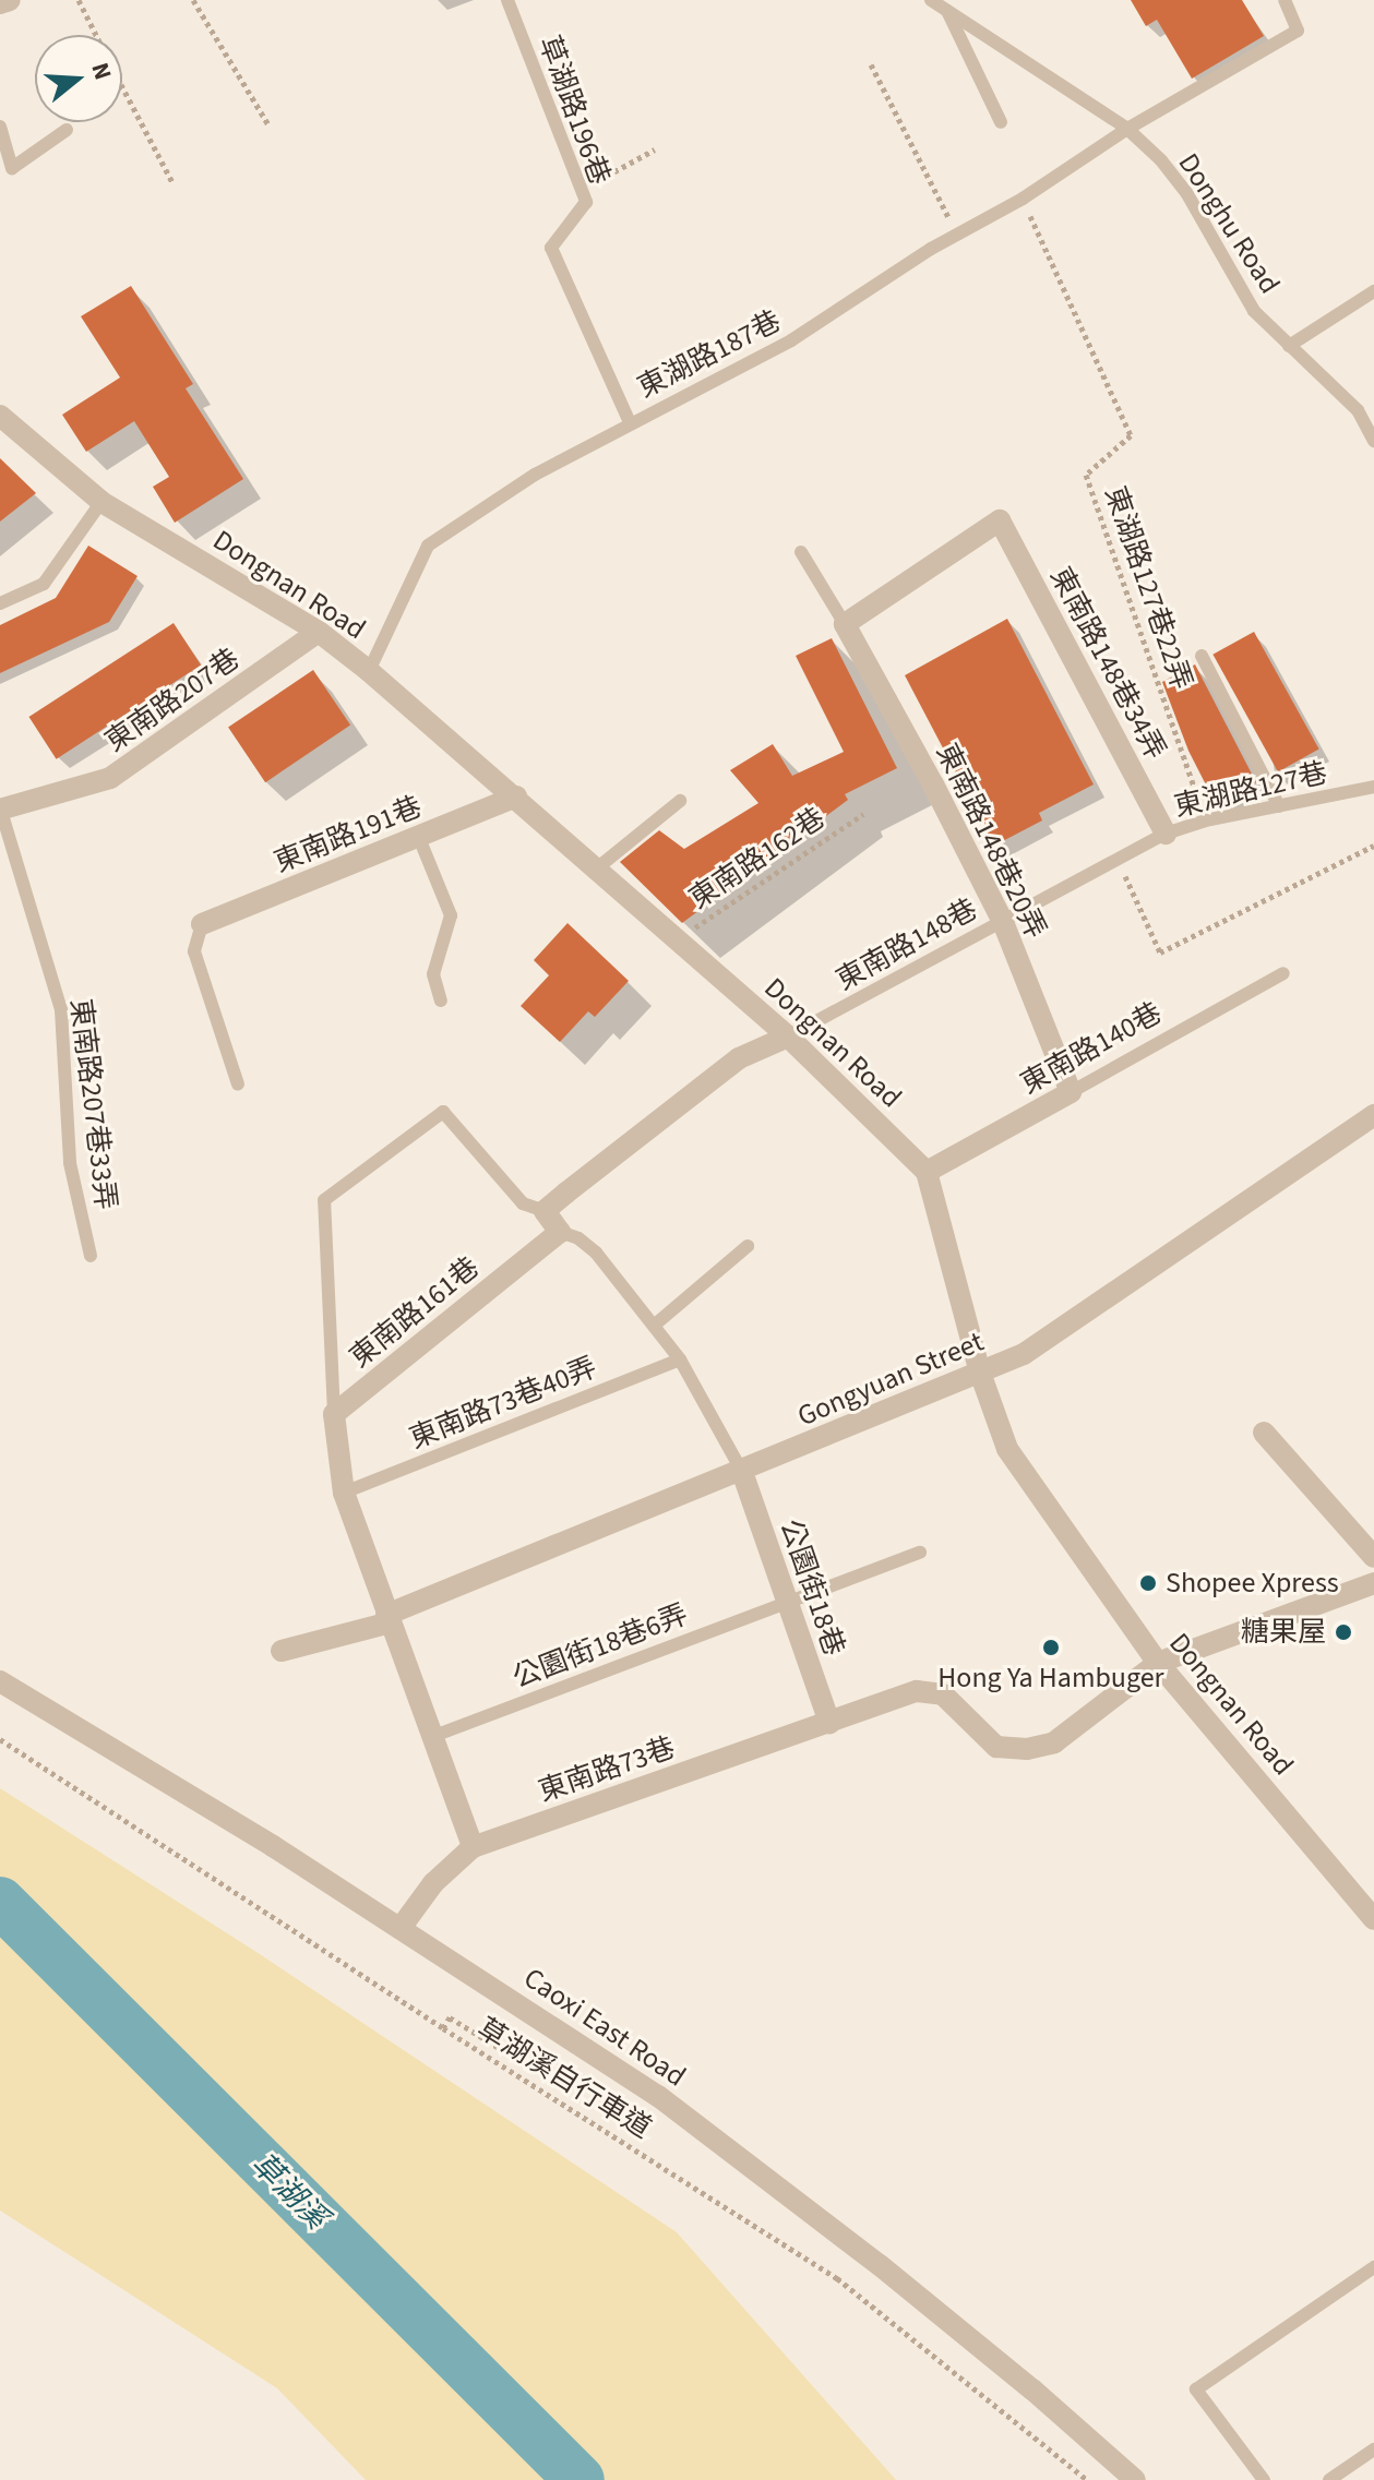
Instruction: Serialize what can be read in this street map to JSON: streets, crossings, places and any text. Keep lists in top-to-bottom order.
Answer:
{
  "streets": {
    "street": [
      "Dongnan Road",
      "東南路148巷34弄",
      "東南路207巷",
      "東南路191巷",
      "東南路148巷20弄",
      "東南路140巷",
      "東南路161巷",
      "Gongyuan Street",
      "公園街18巷",
      "東南路73巷",
      "Caoxi East Road"
    ],
    "lane": [
      "草湖路196巷",
      "Donghu Road",
      "東湖路187巷",
      "東湖路127巷",
      "東南路148巷",
      "東南路207巷33弄",
      "東南路73巷40弄",
      "公園街18巷6弄"
    ],
    "path": ["東湖路127巷22弄", "東南路162巷", "草湖溪自行車道"]
  },
  "crossings": [
    ["草湖路196巷", "東湖路187巷"],
    ["Donghu Road", "東湖路187巷"],
    ["東湖路187巷", "Dongnan Road"],
    ["東湖路187巷", "東湖路127巷22弄"],
    ["Dongnan Road", "東南路207巷"],
    ["Dongnan Road", "東南路191巷"],
    ["Dongnan Road", "東南路162巷"],
    ["Dongnan Road", "東南路148巷"],
    ["Dongnan Road", "東南路140巷"],
    ["Dongnan Road", "Gongyuan Street"],
    ["Dongnan Road", "東南路73巷"],
    ["東湖路127巷22弄", "東湖路127巷"],
    ["東南路148巷34弄", "東湖路127巷"],
    ["東南路148巷34弄", "東南路148巷20弄"],
    ["東南路207巷", "東南路207巷33弄"],
    ["東湖路127巷", "東南路148巷20弄"],
    ["東湖路127巷", "東南路148巷"],
    ["東南路148巷20弄", "東南路148巷"],
    ["東南路148巷20弄", "東南路140巷"],
    ["Gongyuan Street", "公園街18巷"],
    ["公園街18巷", "公園街18巷6弄"],
    ["公園街18巷", "東南路73巷"]
  ],
  "water": ["草湖溪"],
  "places": ["Shopee Xpress", "糖果屋", "Hong Ya Hambuger"],
  "north": "right"
}
